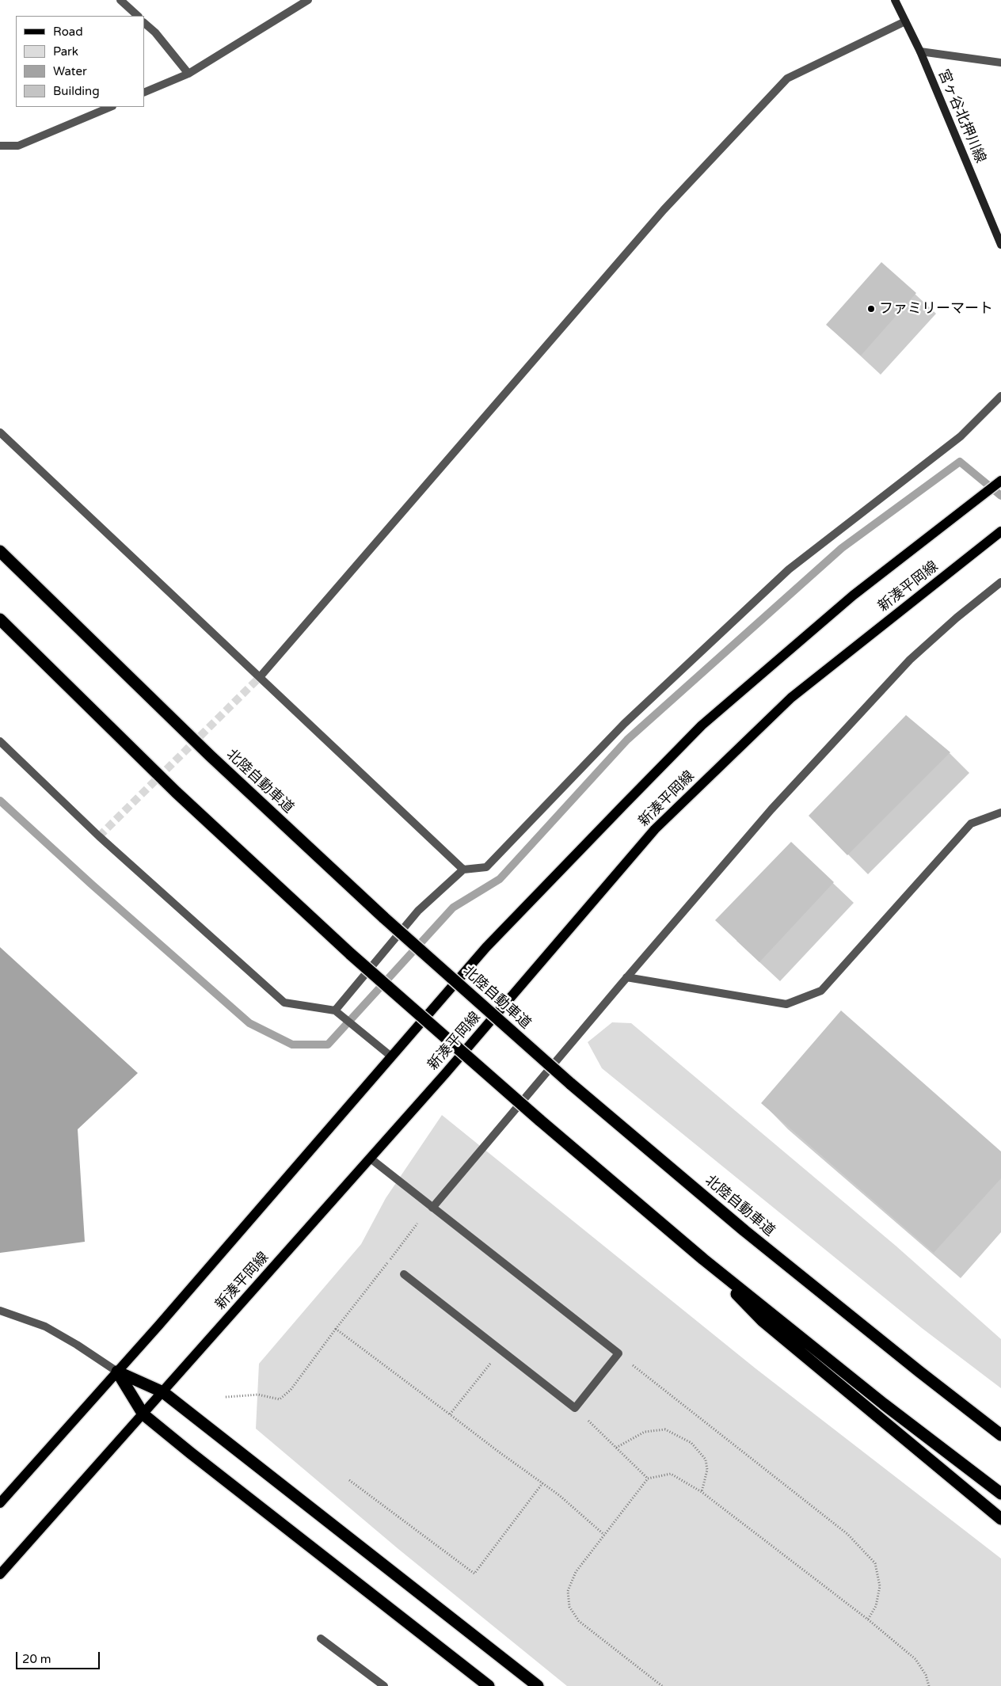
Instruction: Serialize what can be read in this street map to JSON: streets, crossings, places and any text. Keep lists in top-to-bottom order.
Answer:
{
  "streets": {
    "highway": ["北陸自動車道"],
    "main road": ["宮ヶ谷北押川線", "新湊平岡線"]
  },
  "places": ["ファミリーマート"],
  "legend": [
    "Road",
    "Park",
    "Water",
    "Building"
  ],
  "scale_bar": "20 m"
}
